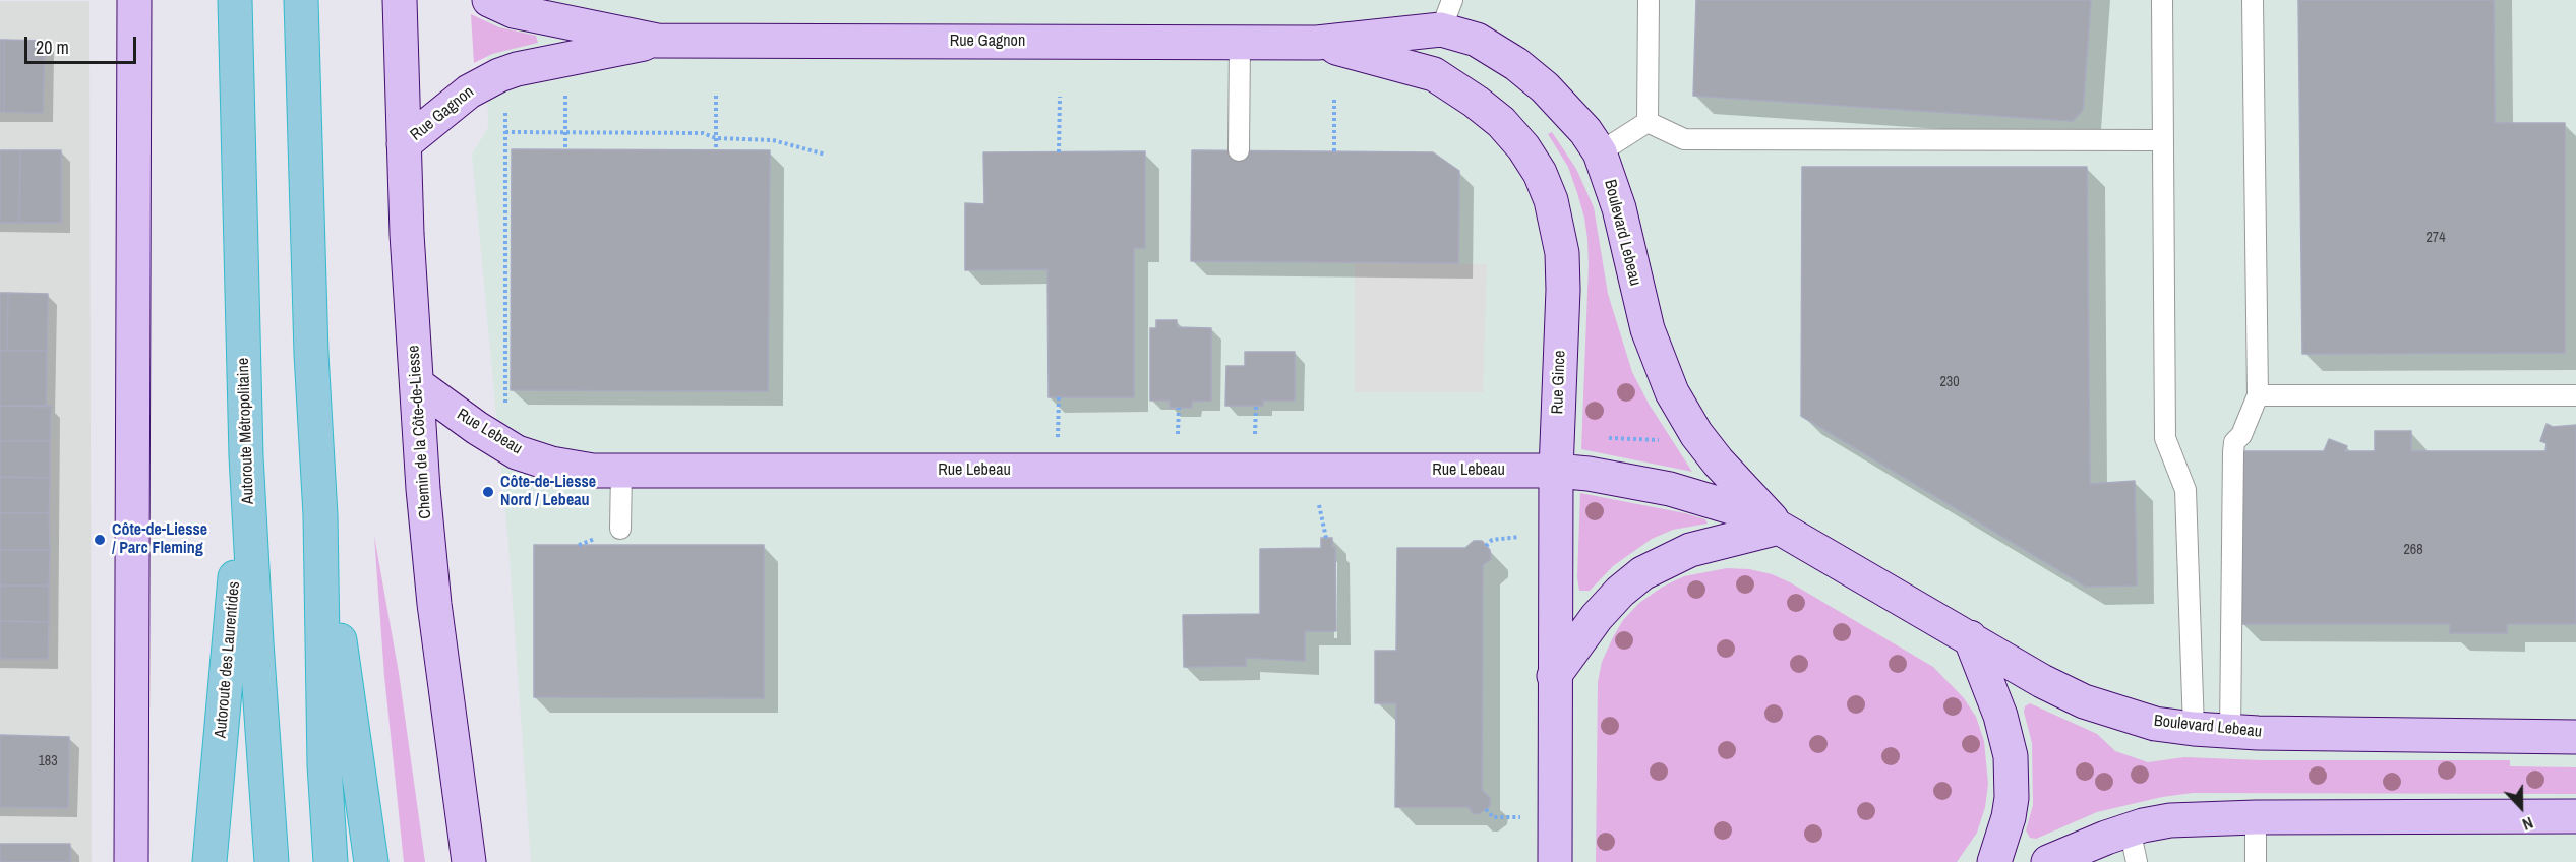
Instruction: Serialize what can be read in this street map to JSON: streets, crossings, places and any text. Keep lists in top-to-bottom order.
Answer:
{
  "streets": {
    "highway": ["Autoroute Métropolitaine", "Autoroute des Laurentides"],
    "street": [
      "Rue Gagnon",
      "Boulevard Lebeau",
      "Rue Gince",
      "Chemin de la Côte-de-Liesse",
      "Rue Lebeau"
    ]
  },
  "crossings": [
    ["Rue Gagnon", "Boulevard Lebeau"],
    ["Rue Gagnon", "Rue Gince"],
    ["Rue Gagnon", "Chemin de la Côte-de-Liesse"],
    ["Boulevard Lebeau", "Rue Gince"],
    ["Boulevard Lebeau", "Rue Lebeau"],
    ["Rue Gince", "Rue Lebeau"],
    ["Autoroute Métropolitaine", "Autoroute des Laurentides"],
    ["Chemin de la Côte-de-Liesse", "Rue Lebeau"]
  ],
  "places": ["Côte-de-Liesse Nord / Lebeau", "Côte-de-Liesse / Parc Fleming"],
  "house_numbers": [
    "274",
    "230",
    "268",
    "183"
  ],
  "scale_bar": "20 m",
  "north": "bottom"
}
